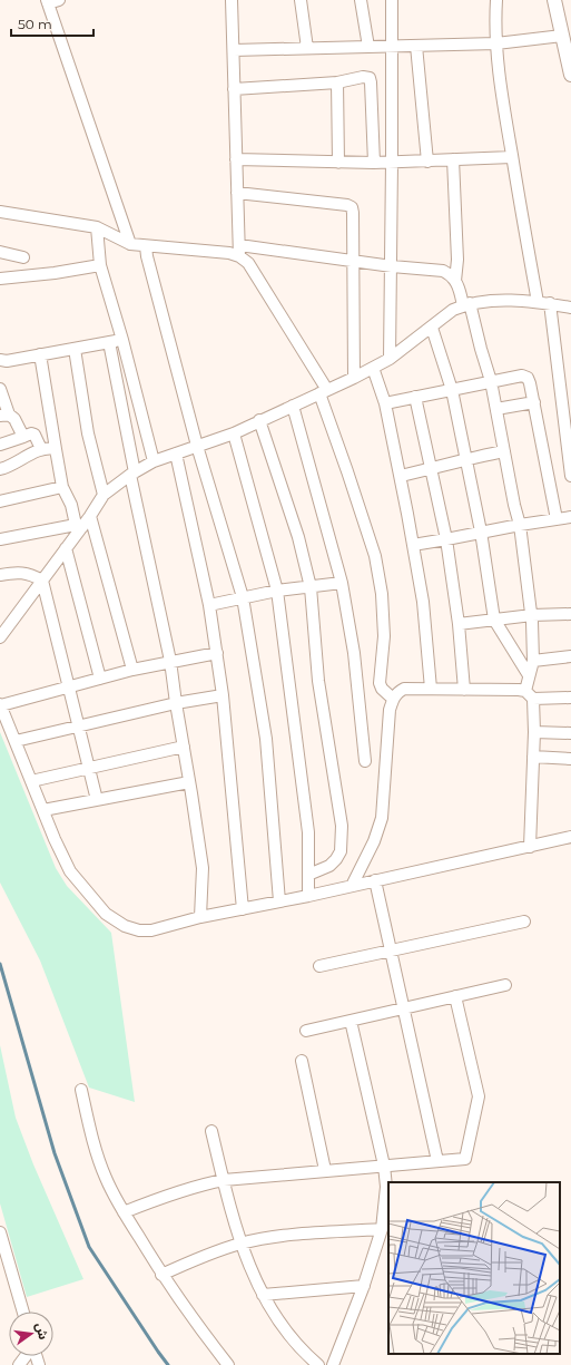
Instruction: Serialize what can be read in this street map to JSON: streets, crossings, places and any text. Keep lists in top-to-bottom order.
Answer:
{
  "scale_bar": "50 m",
  "north": "right"
}
